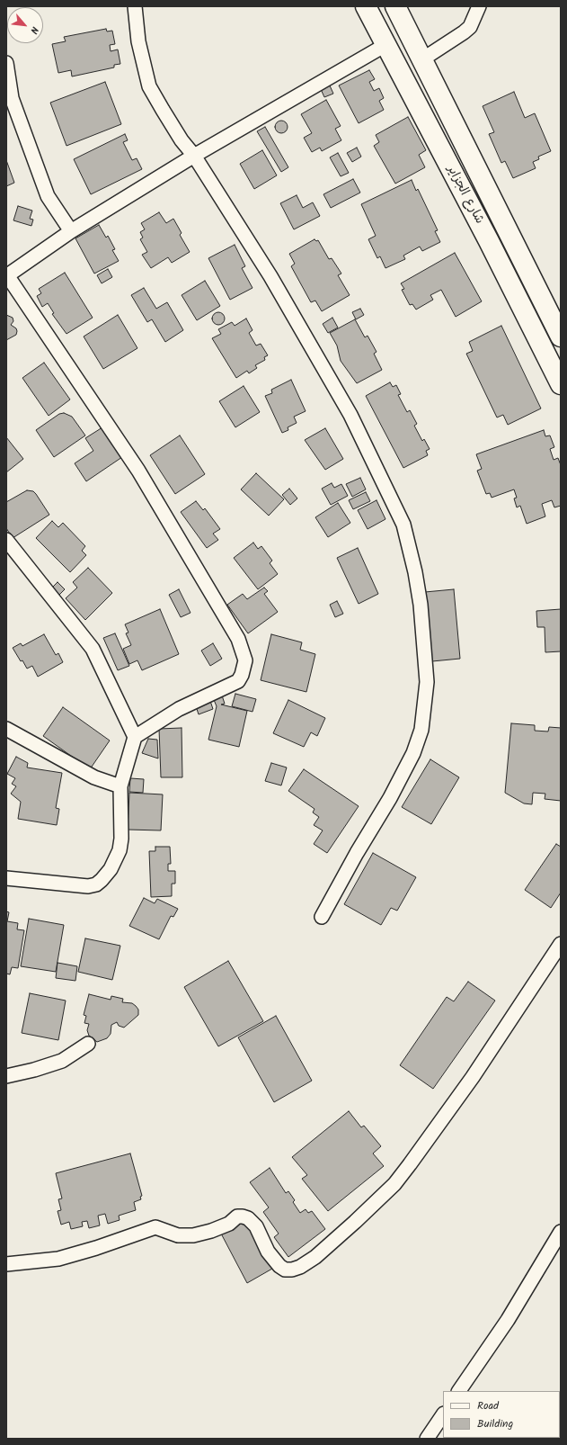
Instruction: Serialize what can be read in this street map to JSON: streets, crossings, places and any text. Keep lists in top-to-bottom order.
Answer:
{
  "streets": {
    "main road": ["شارع الجزاير"]
  },
  "legend": ["Road", "Building"],
  "north": "bottom right"
}
